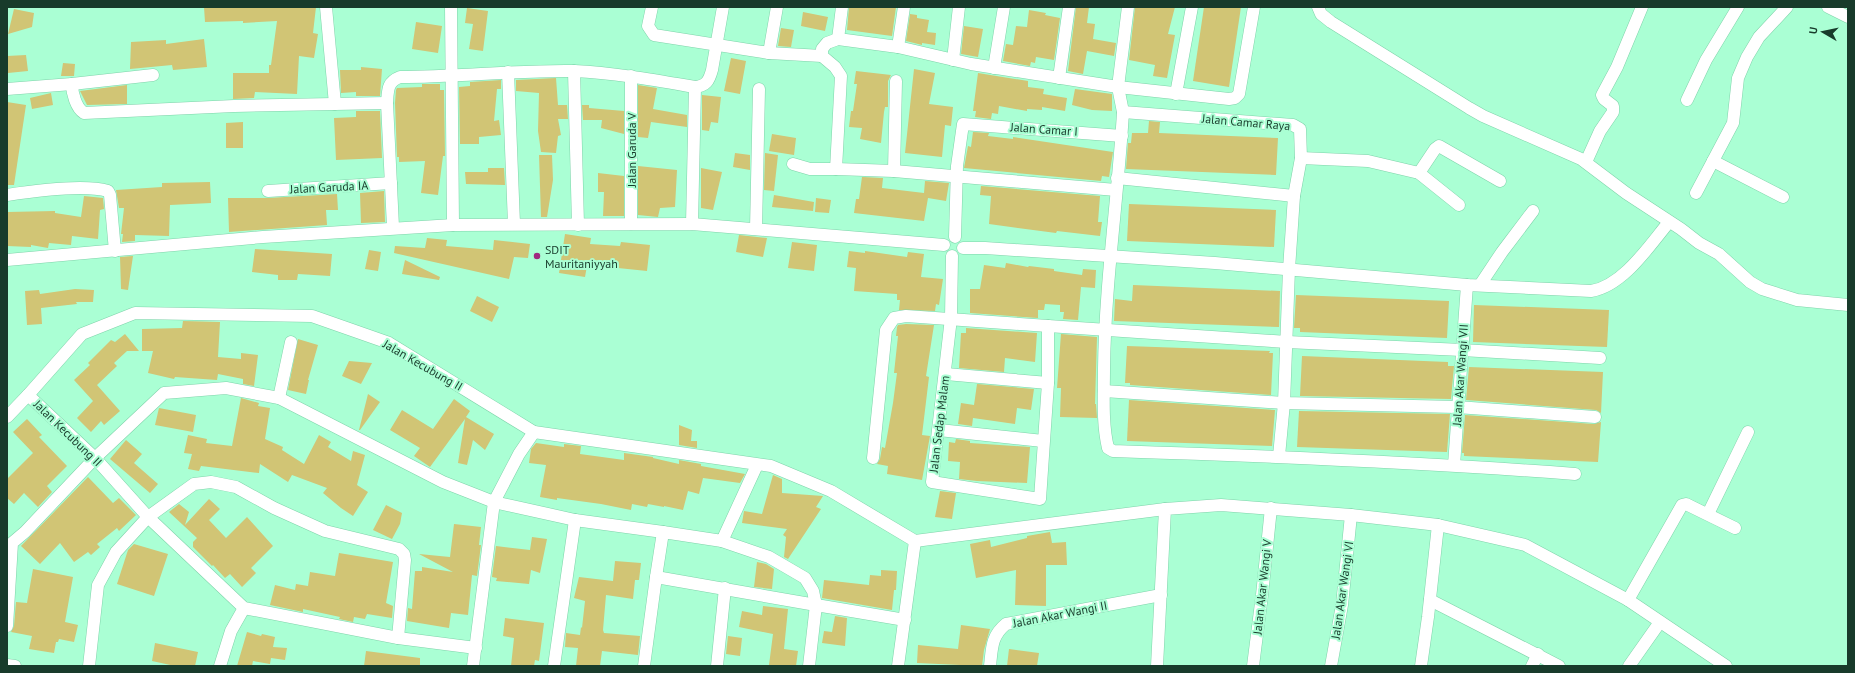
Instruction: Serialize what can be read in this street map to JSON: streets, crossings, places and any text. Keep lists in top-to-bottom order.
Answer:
{
  "streets": {
    "street": [
      "Jalan Camar Raya",
      "Jalan Camar I",
      "Jalan Garuda V",
      "Jalan Garuda IA",
      "Jalan Kecubung II",
      "Jalan Akar Wangi VII",
      "Jalan Sedap Malam",
      "Jalan Akar Wangi V",
      "Jalan Akar Wangi VI",
      "Jalan Akar Wangi II"
    ]
  },
  "places": ["SDIT Mauritaniyyah"],
  "north": "left"
}
